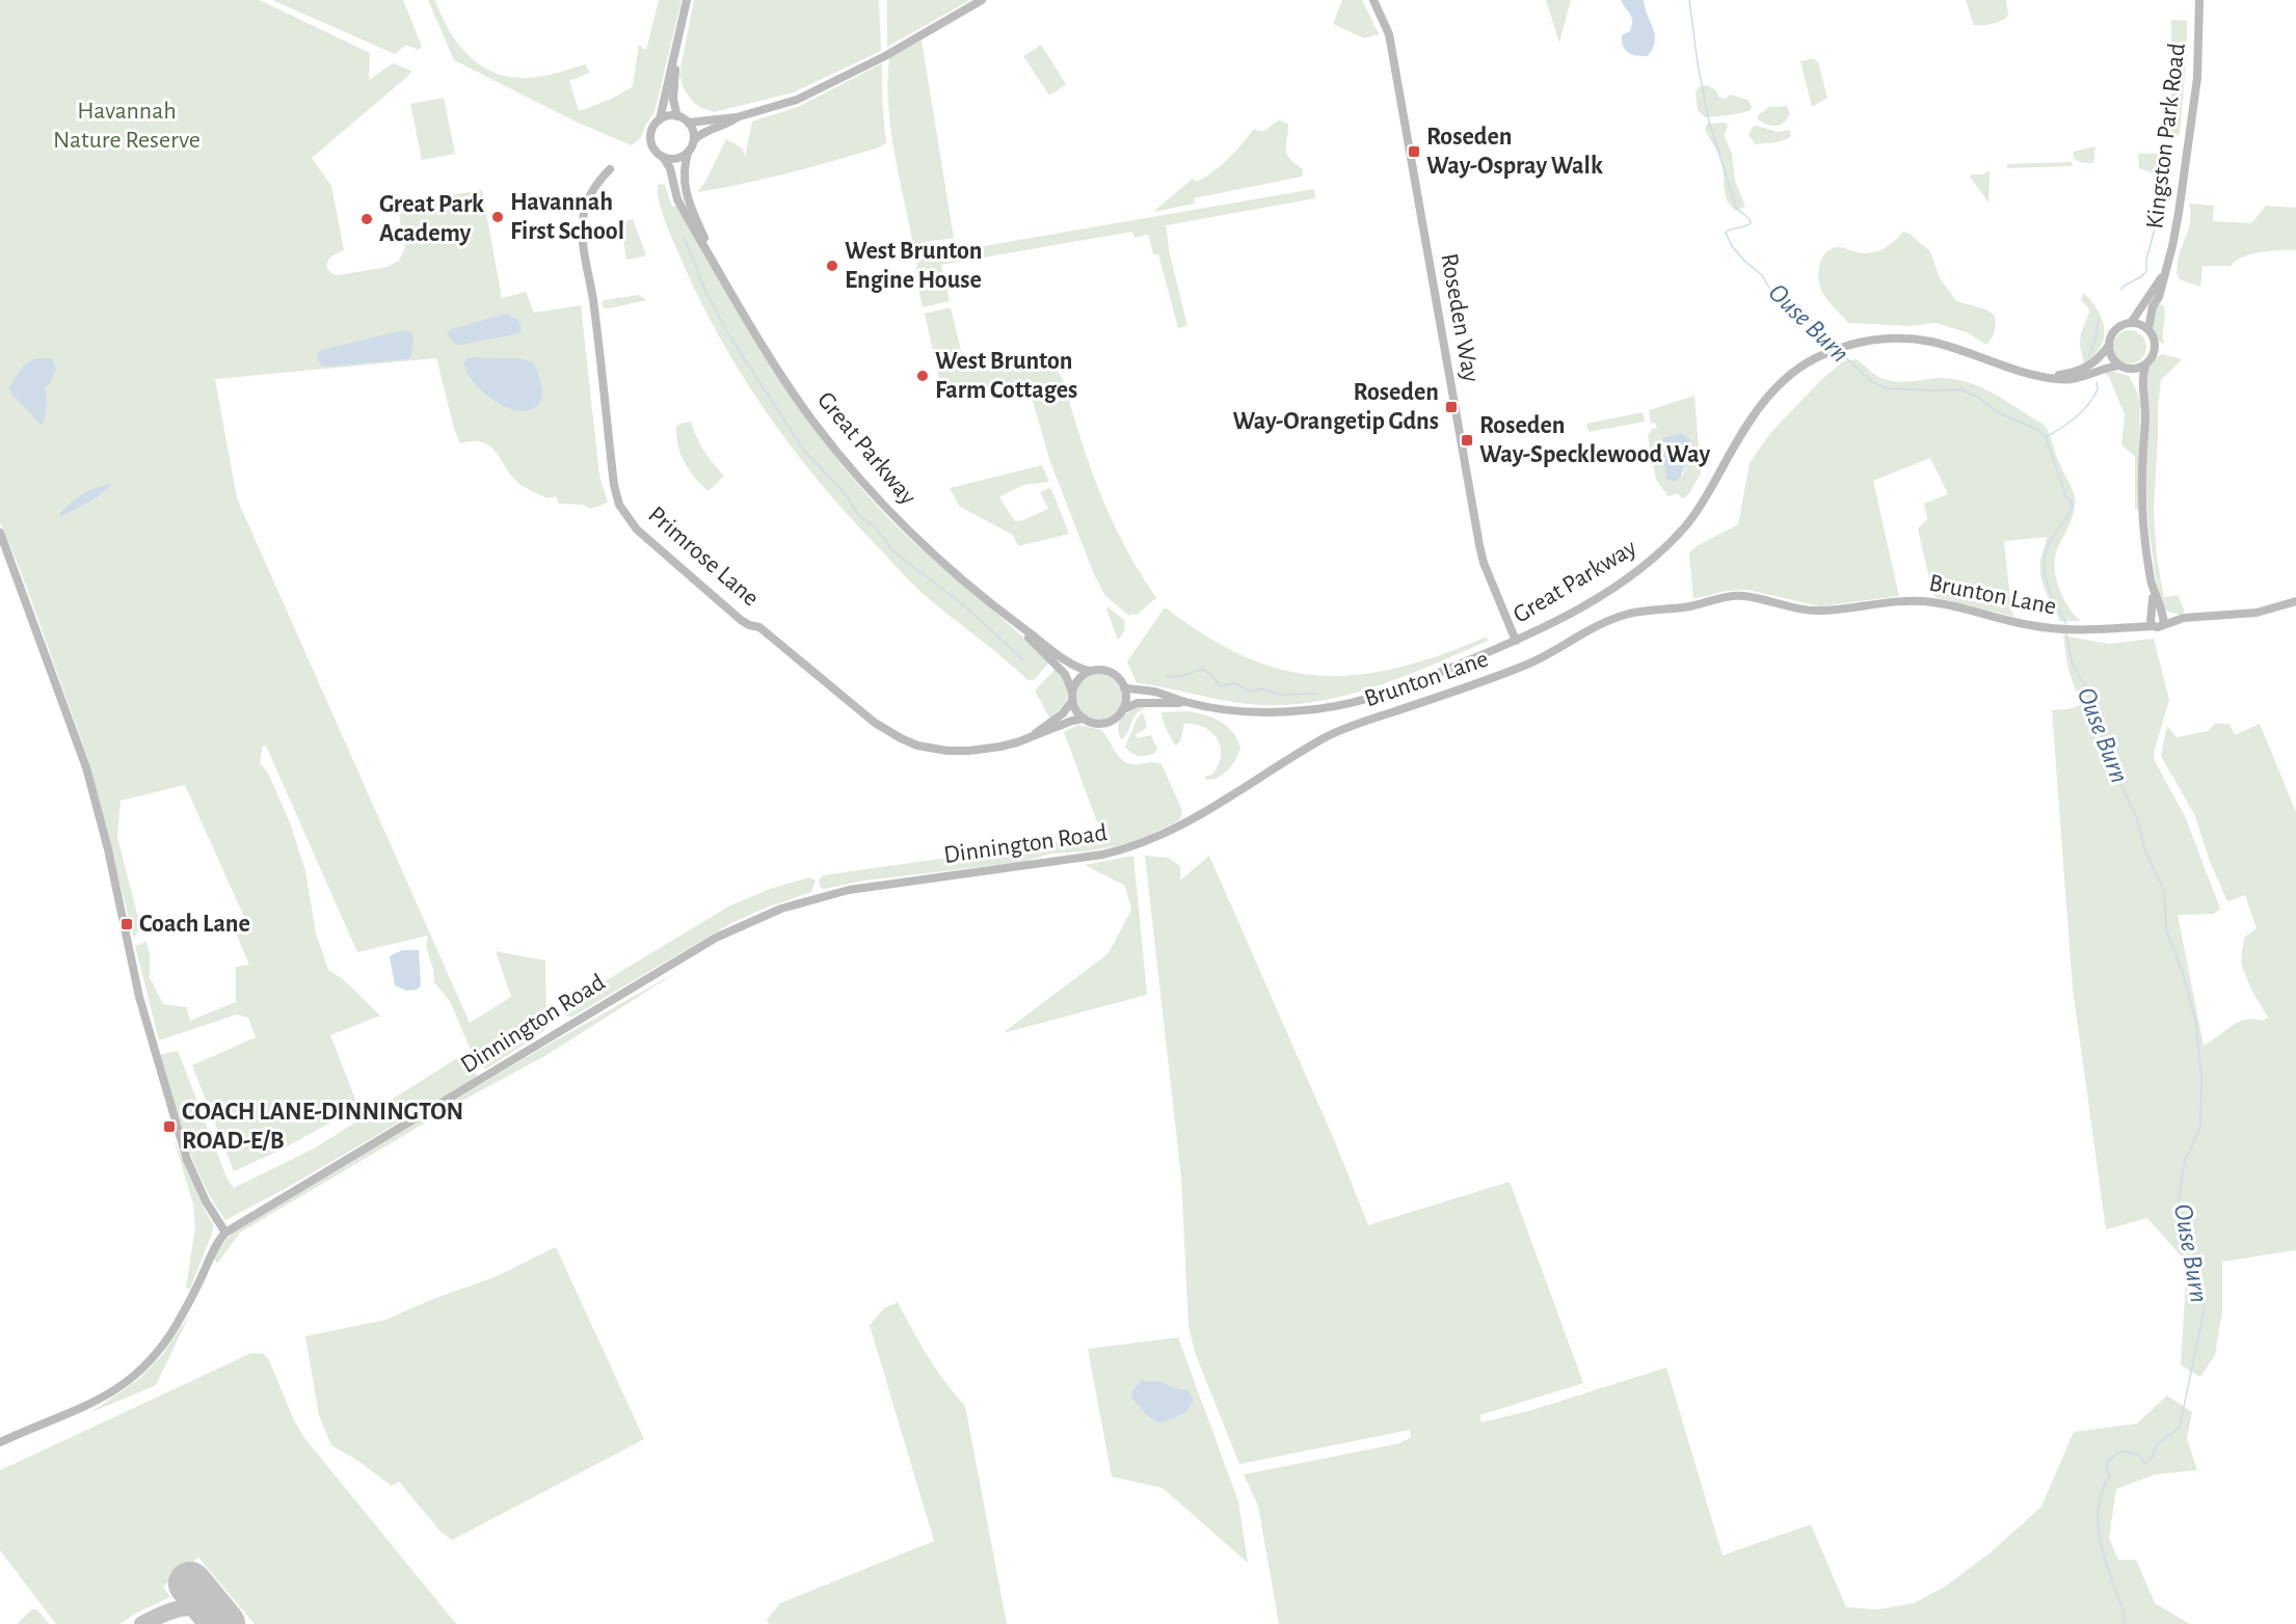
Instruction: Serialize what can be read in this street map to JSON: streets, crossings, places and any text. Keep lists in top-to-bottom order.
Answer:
{
  "streets": {
    "street": [
      "Kingston Park Road",
      "Roseden Way",
      "Great Parkway",
      "Primrose Lane",
      "Brunton Lane",
      "Dinnington Road"
    ]
  },
  "crossings": [
    ["Kingston Park Road", "Great Parkway"],
    ["Roseden Way", "Great Parkway"],
    ["Great Parkway", "Primrose Lane"],
    ["Brunton Lane", "Dinnington Road"]
  ],
  "water": ["Ouse Burn"],
  "parks": ["Havannah Nature Reserve"],
  "places": {
    "transit": [
      "Roseden Way-Ospray Walk",
      "Roseden Way-Orangetip Gdns",
      "Roseden Way-Specklewood Way",
      "Coach Lane",
      "COACH LANE-DINNINGTON ROAD-E/B"
    ],
    "other": [
      "Havannah First School",
      "Great Park Academy",
      "West Brunton Engine House",
      "West Brunton Farm Cottages"
    ]
  }
}
